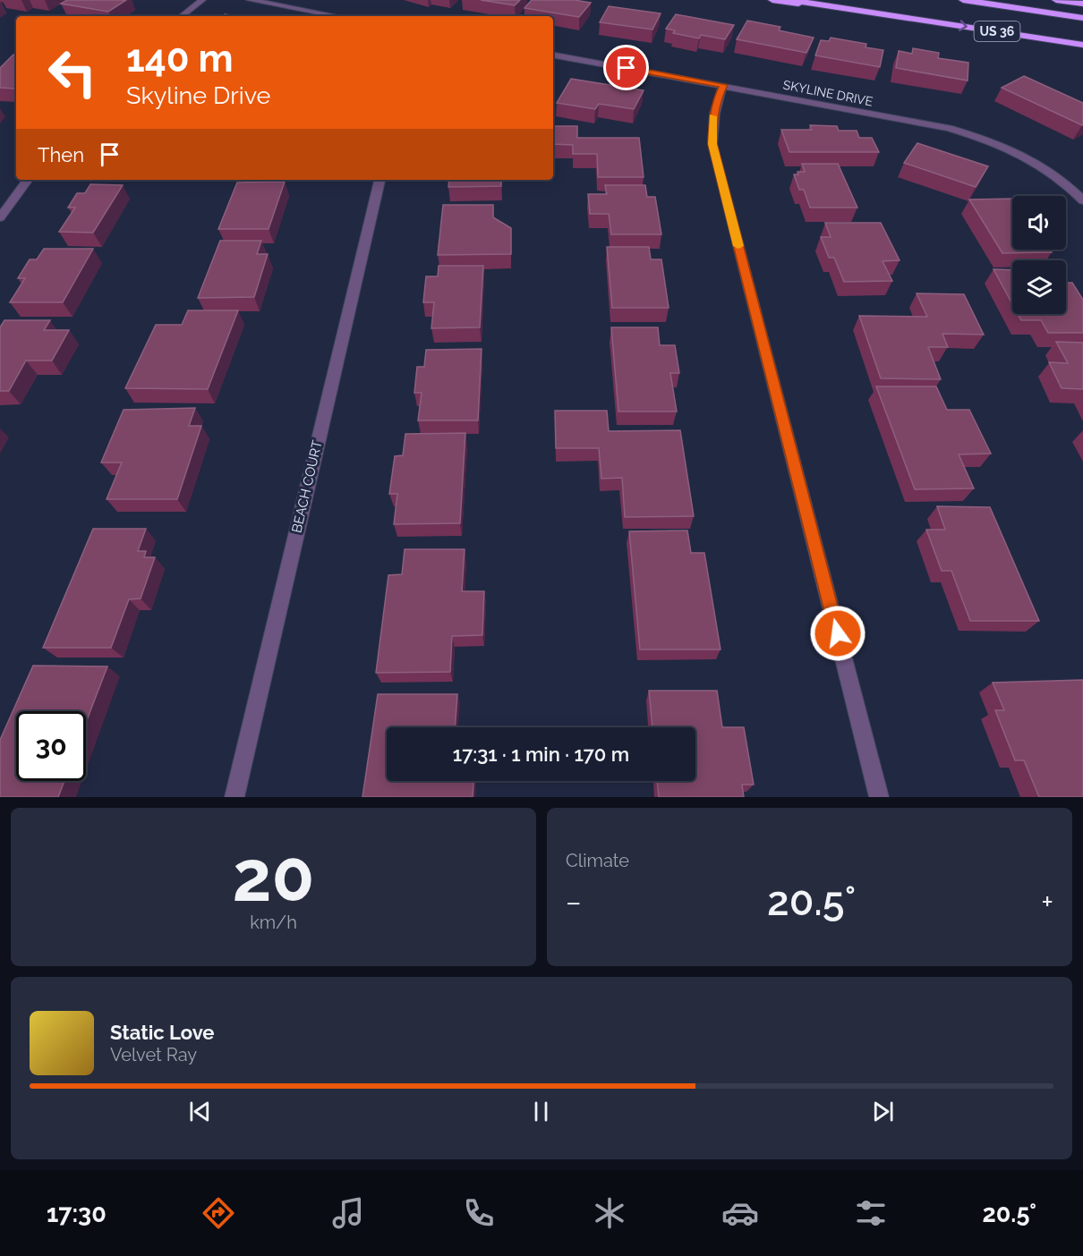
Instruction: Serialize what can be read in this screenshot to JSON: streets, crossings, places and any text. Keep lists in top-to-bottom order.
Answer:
{
  "streets": {
    "highway": ["US 36"],
    "street": ["SKYLINE DRIVE", "BEACH COURT"]
  },
  "page": {
    "turn": ["140 m", "Skyline Drive"],
    "then": "Then",
    "limit": "30",
    "trip": "17:31 · 1 min · 170 m",
    "tile": [
      ["20", "km/h"],
      "Climate"
    ],
    "heat": ["−", "20.5°", "+"],
    "song": ["Static Love", "Velvet Ray"],
    "tabs": ["17:30", "20.5°"]
  }
}
